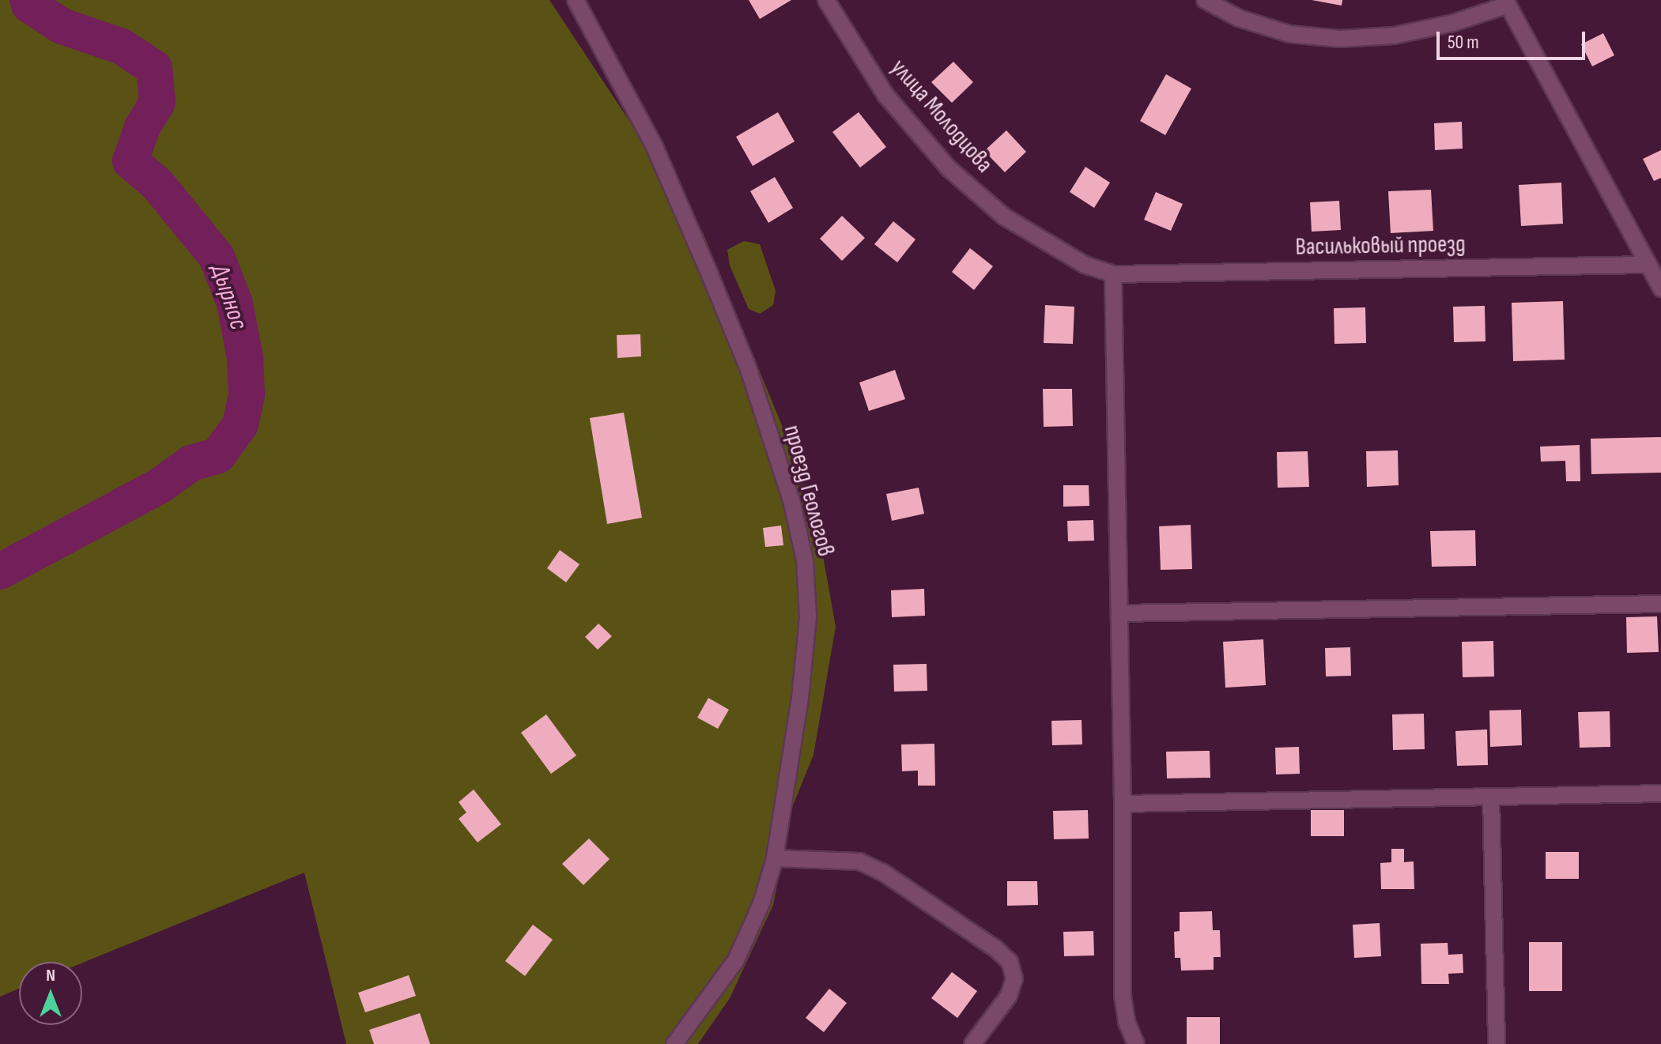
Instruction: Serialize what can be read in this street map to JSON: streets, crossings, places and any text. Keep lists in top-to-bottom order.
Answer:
{
  "streets": {
    "street": ["улица Молодцова", "Васильковый проезд", "проезд Геологов"]
  },
  "crossings": [
    ["улица Молодцова", "Васильковый проезд"]
  ],
  "water": ["Дырнос"],
  "scale_bar": "50 m",
  "north": "top"
}
